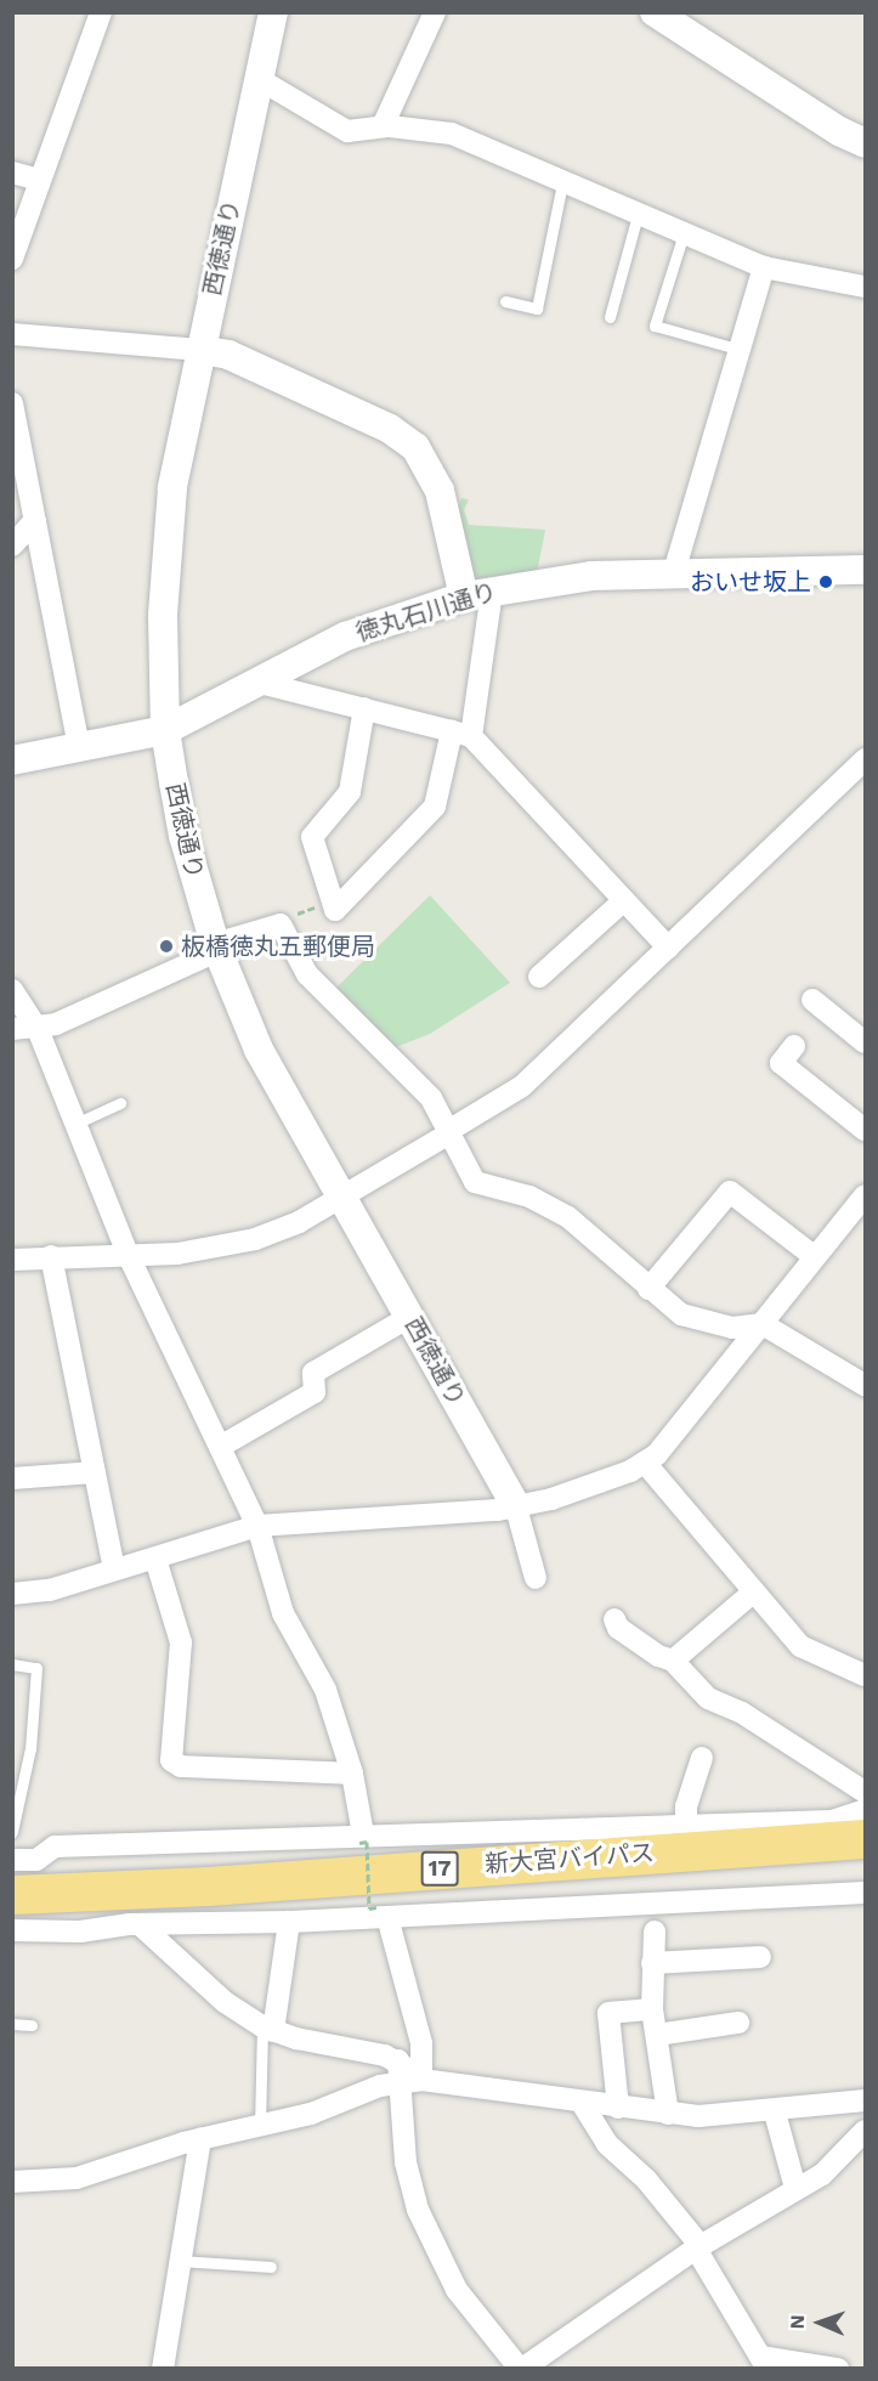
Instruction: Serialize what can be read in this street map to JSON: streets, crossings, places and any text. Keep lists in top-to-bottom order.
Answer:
{
  "streets": {
    "highway": ["新大宮バイパス", "17"],
    "street": ["西徳通り", "徳丸石川通り"]
  },
  "crossings": [
    ["西徳通り", "徳丸石川通り"]
  ],
  "places": ["おいせ坂上", "板橋徳丸五郵便局"],
  "north": "left"
}
